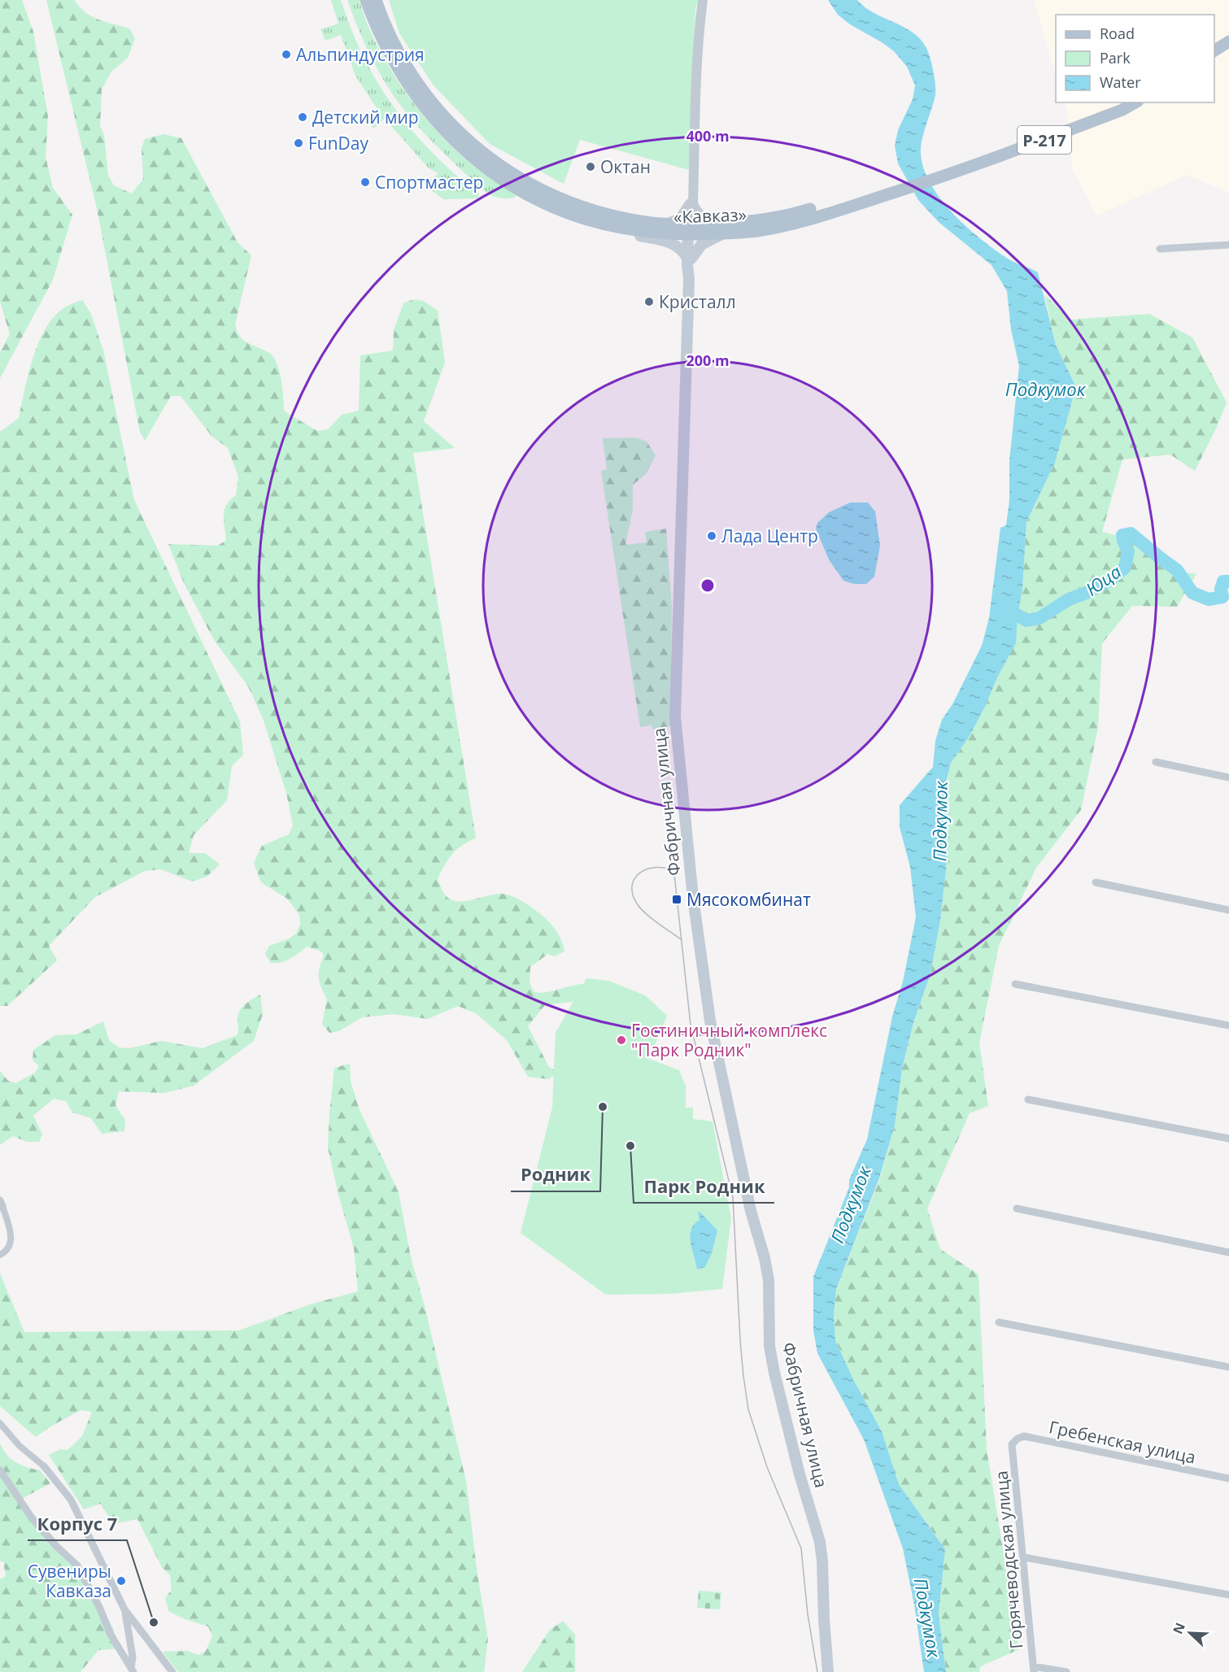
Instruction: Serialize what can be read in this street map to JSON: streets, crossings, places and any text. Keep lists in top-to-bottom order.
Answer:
{
  "streets": {
    "main road": ["Р-217", "«Кавказ»", "Фабричная улица"],
    "street": ["Гребенская улица", "Горячеводская улица"]
  },
  "crossings": [
    ["«Кавказ»", "Фабричная улица"],
    ["Гребенская улица", "Горячеводская улица"]
  ],
  "water": ["Подкумок", "Юца"],
  "places": {
    "other": [
      "Альпиндустрия",
      "Детский мир",
      "FunDay",
      "Октан",
      "Спортмастер",
      "Кристалл",
      "Лада Центр",
      "Гостиничный комплекс \"Парк Родник\"",
      "Родник",
      "Парк Родник",
      "Сувениры Кавказа",
      "Корпус 7"
    ],
    "transit": ["Мясокомбинат"]
  },
  "legend": ["Road", "Park", "Water"],
  "north": "top left",
  "rings": ["400 m", "200 m"]
}
